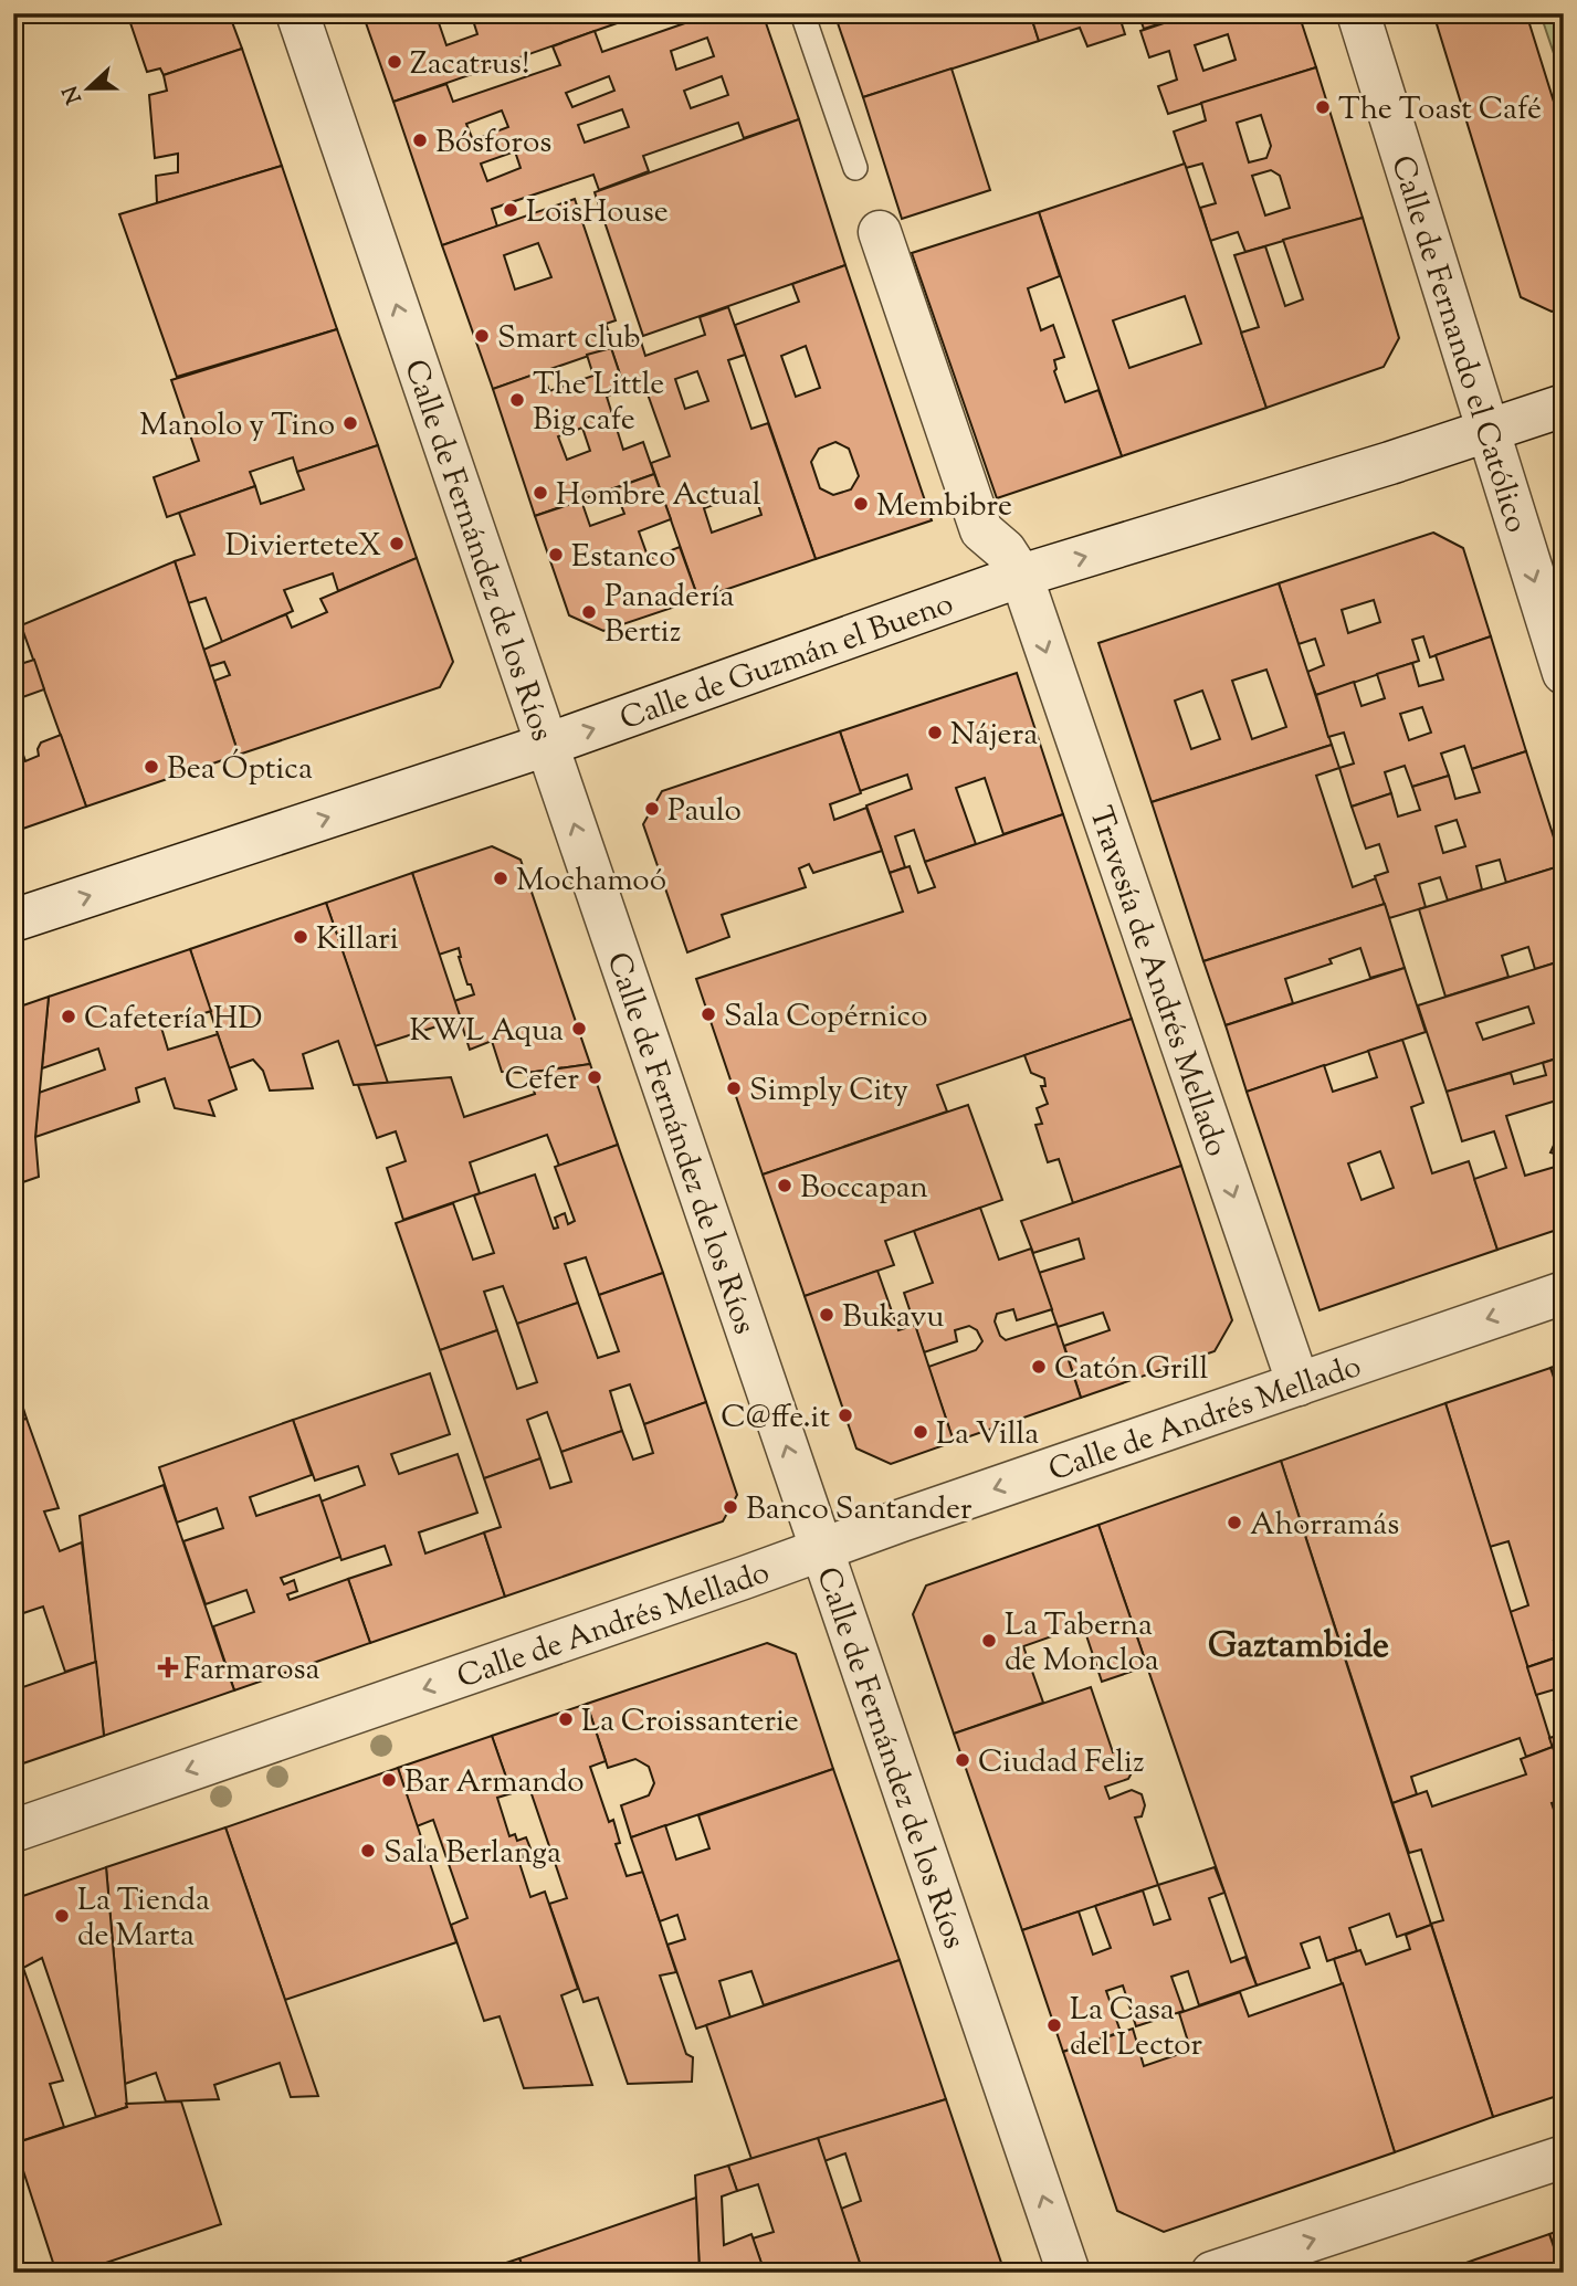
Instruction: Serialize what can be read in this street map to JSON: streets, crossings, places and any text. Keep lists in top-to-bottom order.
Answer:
{
  "streets": {
    "street": [
      "Calle de Fernando el Católico",
      "Calle de Fernández de los Ríos",
      "Calle de Guzmán el Bueno",
      "Travesía de Andrés Mellado",
      "Calle de Andrés Mellado"
    ]
  },
  "crossings": [
    ["Calle de Fernando el Católico", "Calle de Guzmán el Bueno"],
    ["Calle de Fernández de los Ríos", "Calle de Guzmán el Bueno"],
    ["Calle de Fernández de los Ríos", "Calle de Andrés Mellado"],
    ["Calle de Guzmán el Bueno", "Travesía de Andrés Mellado"],
    ["Travesía de Andrés Mellado", "Calle de Andrés Mellado"]
  ],
  "one_way": [
    "Calle de Fernando el Católico",
    "Calle de Fernández de los Ríos",
    "Calle de Guzmán el Bueno",
    "Travesía de Andrés Mellado",
    "Calle de Andrés Mellado"
  ],
  "districts": ["Gaztambide"],
  "places": {
    "other": [
      "Zacatrus!",
      "The Toast Café",
      "Bósforos",
      "LoisHouse",
      "Smart club",
      "The Little Big cafe",
      "Manolo y Tino",
      "Hombre Actual",
      "Membibre",
      "DivierteteX",
      "Estanco",
      "Panadería Bertiz",
      "Nájera",
      "Bea Óptica",
      "Paulo",
      "Mochamoó",
      "Killari",
      "Sala Copérnico",
      "Cafetería HD",
      "KWL Aqua",
      "Cefer",
      "Simply City",
      "Boccapan",
      "Bukavu",
      "Catón Grill",
      "C@ffe.it",
      "La Villa",
      "Banco Santander",
      "Ahorramás",
      "La Taberna de Moncloa",
      "La Croissanterie",
      "Ciudad Feliz",
      "Bar Armando",
      "Sala Berlanga",
      "La Tienda de Marta",
      "La Casa del Lector"
    ],
    "health": ["Farmarosa"]
  },
  "north": "left"
}
